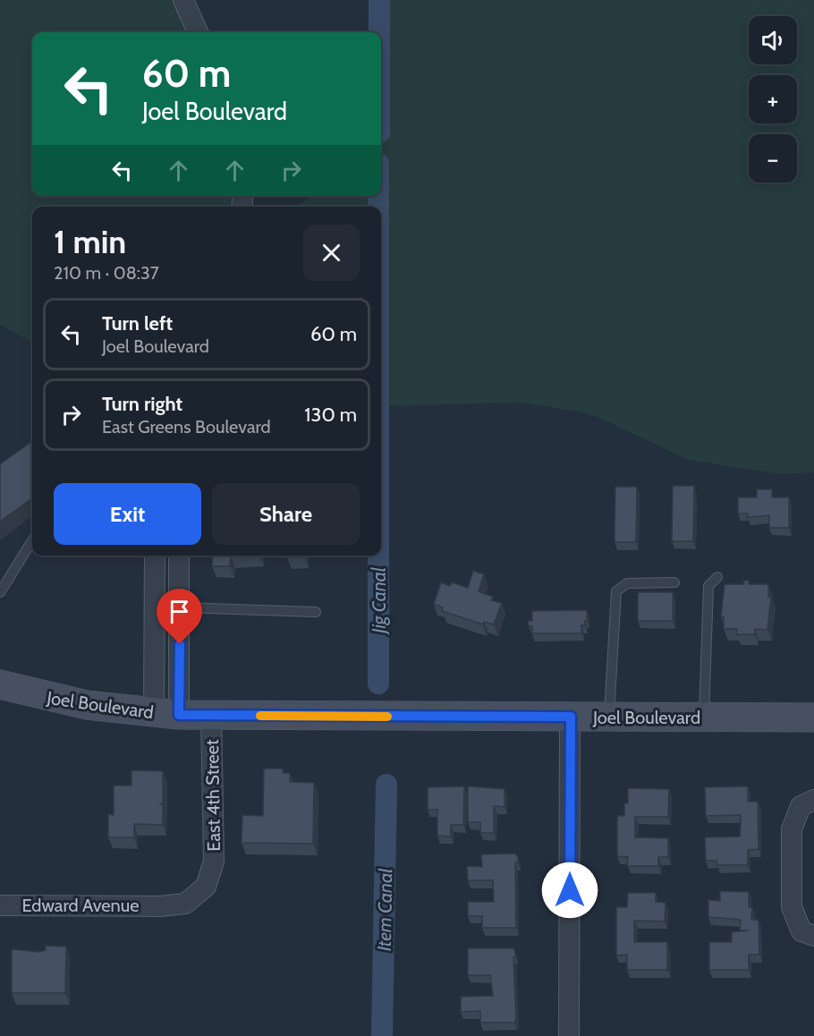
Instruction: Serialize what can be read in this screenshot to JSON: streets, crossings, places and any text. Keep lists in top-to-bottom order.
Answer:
{
  "streets": {
    "main road": ["Joel Boulevard"],
    "street": ["East 4th Street", "Edward Avenue"]
  },
  "crossings": [
    ["Joel Boulevard", "East 4th Street"],
    ["East 4th Street", "Edward Avenue"]
  ],
  "water": ["Jig Canal", "Item Canal"],
  "page": {
    "map_buttons": ["+", "−"],
    "turn": ["60 m", "Joel Boulevard"],
    "heading": ["1 min", "210 m · 08:37"],
    "list": [
      {
        "name": "Turn left",
        "note": "Joel Boulevard",
        "value": "60 m"
      },
      {
        "name": "Turn right",
        "note": "East Greens Boulevard",
        "value": "130 m"
      }
    ],
    "buttons": ["Exit", "Share"]
  }
}
